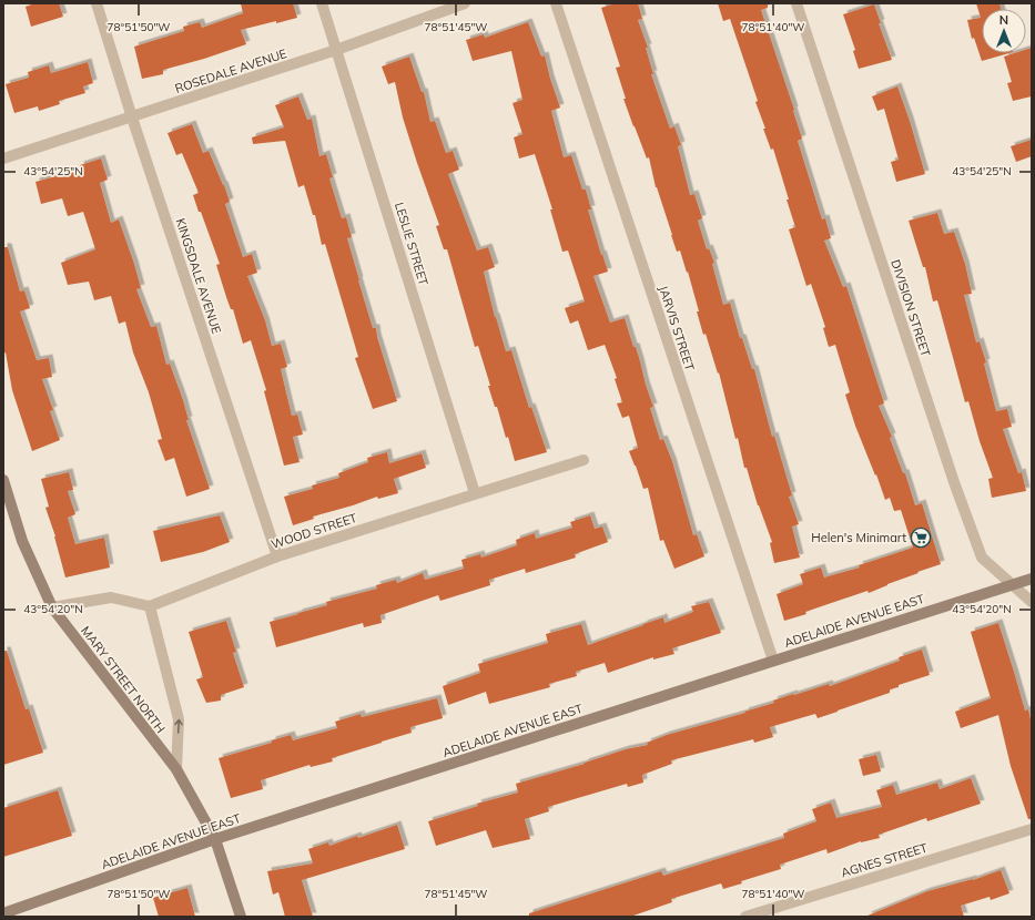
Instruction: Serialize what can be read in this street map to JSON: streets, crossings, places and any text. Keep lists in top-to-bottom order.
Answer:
{
  "streets": {
    "main road": ["ADELAIDE AVENUE EAST", "MARY STREET NORTH"],
    "street": [
      "ROSEDALE AVENUE",
      "LESLIE STREET",
      "KINGSDALE AVENUE",
      "DIVISION STREET",
      "JARVIS STREET",
      "WOOD STREET",
      "AGNES STREET"
    ]
  },
  "crossings": [
    ["ROSEDALE AVENUE", "LESLIE STREET"],
    ["ROSEDALE AVENUE", "KINGSDALE AVENUE"],
    ["LESLIE STREET", "WOOD STREET"],
    ["KINGSDALE AVENUE", "WOOD STREET"],
    ["DIVISION STREET", "ADELAIDE AVENUE EAST"],
    ["JARVIS STREET", "ADELAIDE AVENUE EAST"],
    ["WOOD STREET", "MARY STREET NORTH"],
    ["ADELAIDE AVENUE EAST", "MARY STREET NORTH"]
  ],
  "places": {
    "supermarket": ["Helen's Minimart"]
  },
  "north": "top",
  "coordinates": [
    "78°51'50\"W",
    "78°51'45\"W",
    "78°51'40\"W",
    "43°54'25\"N",
    "43°54'20\"N"
  ]
}
